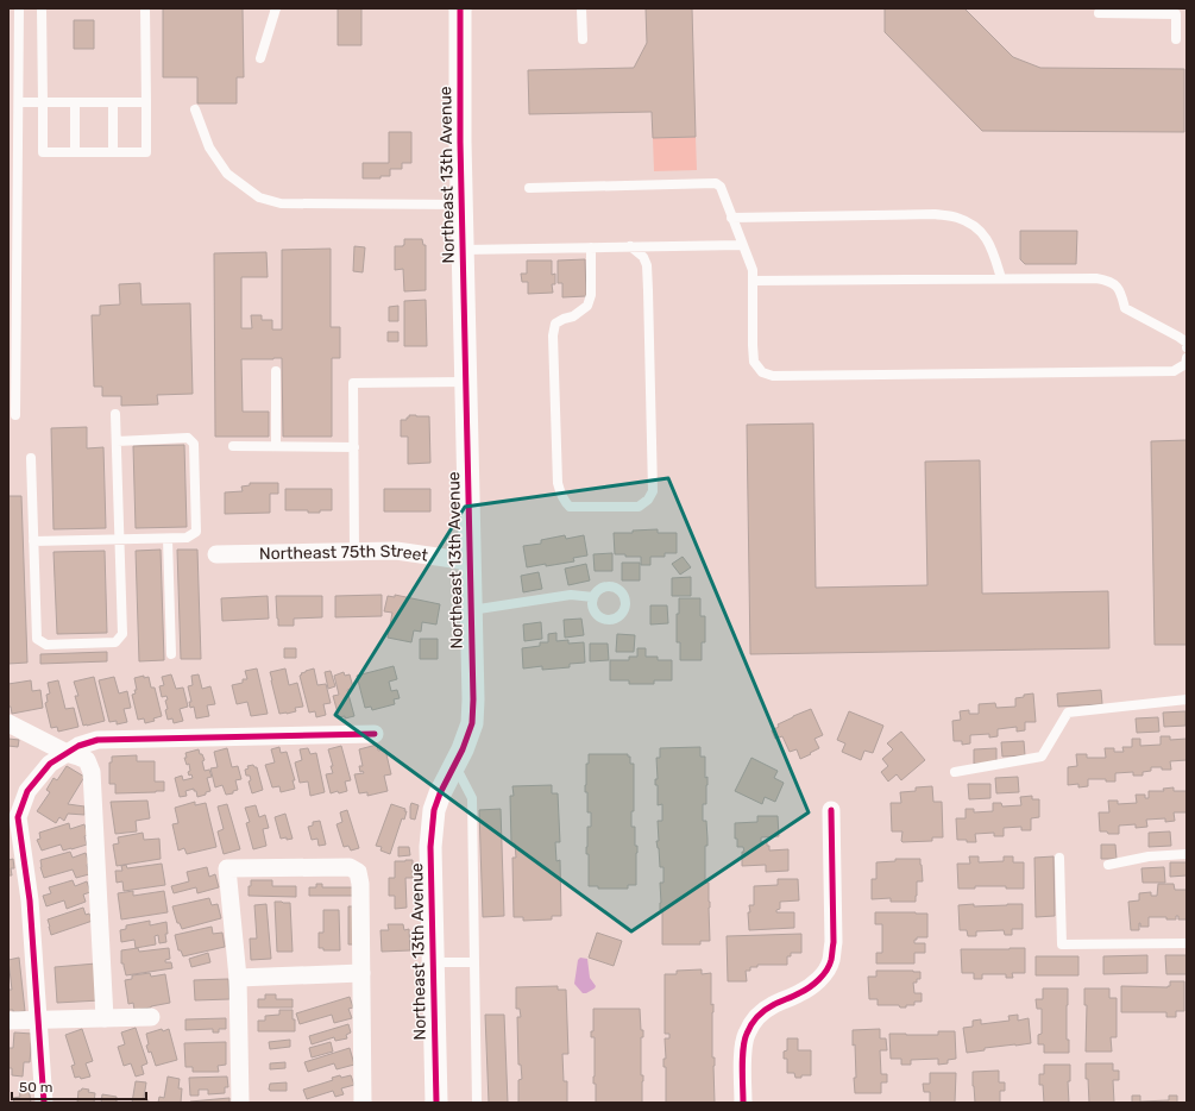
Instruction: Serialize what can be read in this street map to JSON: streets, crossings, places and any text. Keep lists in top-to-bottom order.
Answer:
{
  "streets": {
    "street": ["Northeast 13th Avenue", "Northeast 75th Street"]
  },
  "crossings": [
    ["Northeast 13th Avenue", "Northeast 75th Street"]
  ],
  "scale_bar": "50 m"
}
